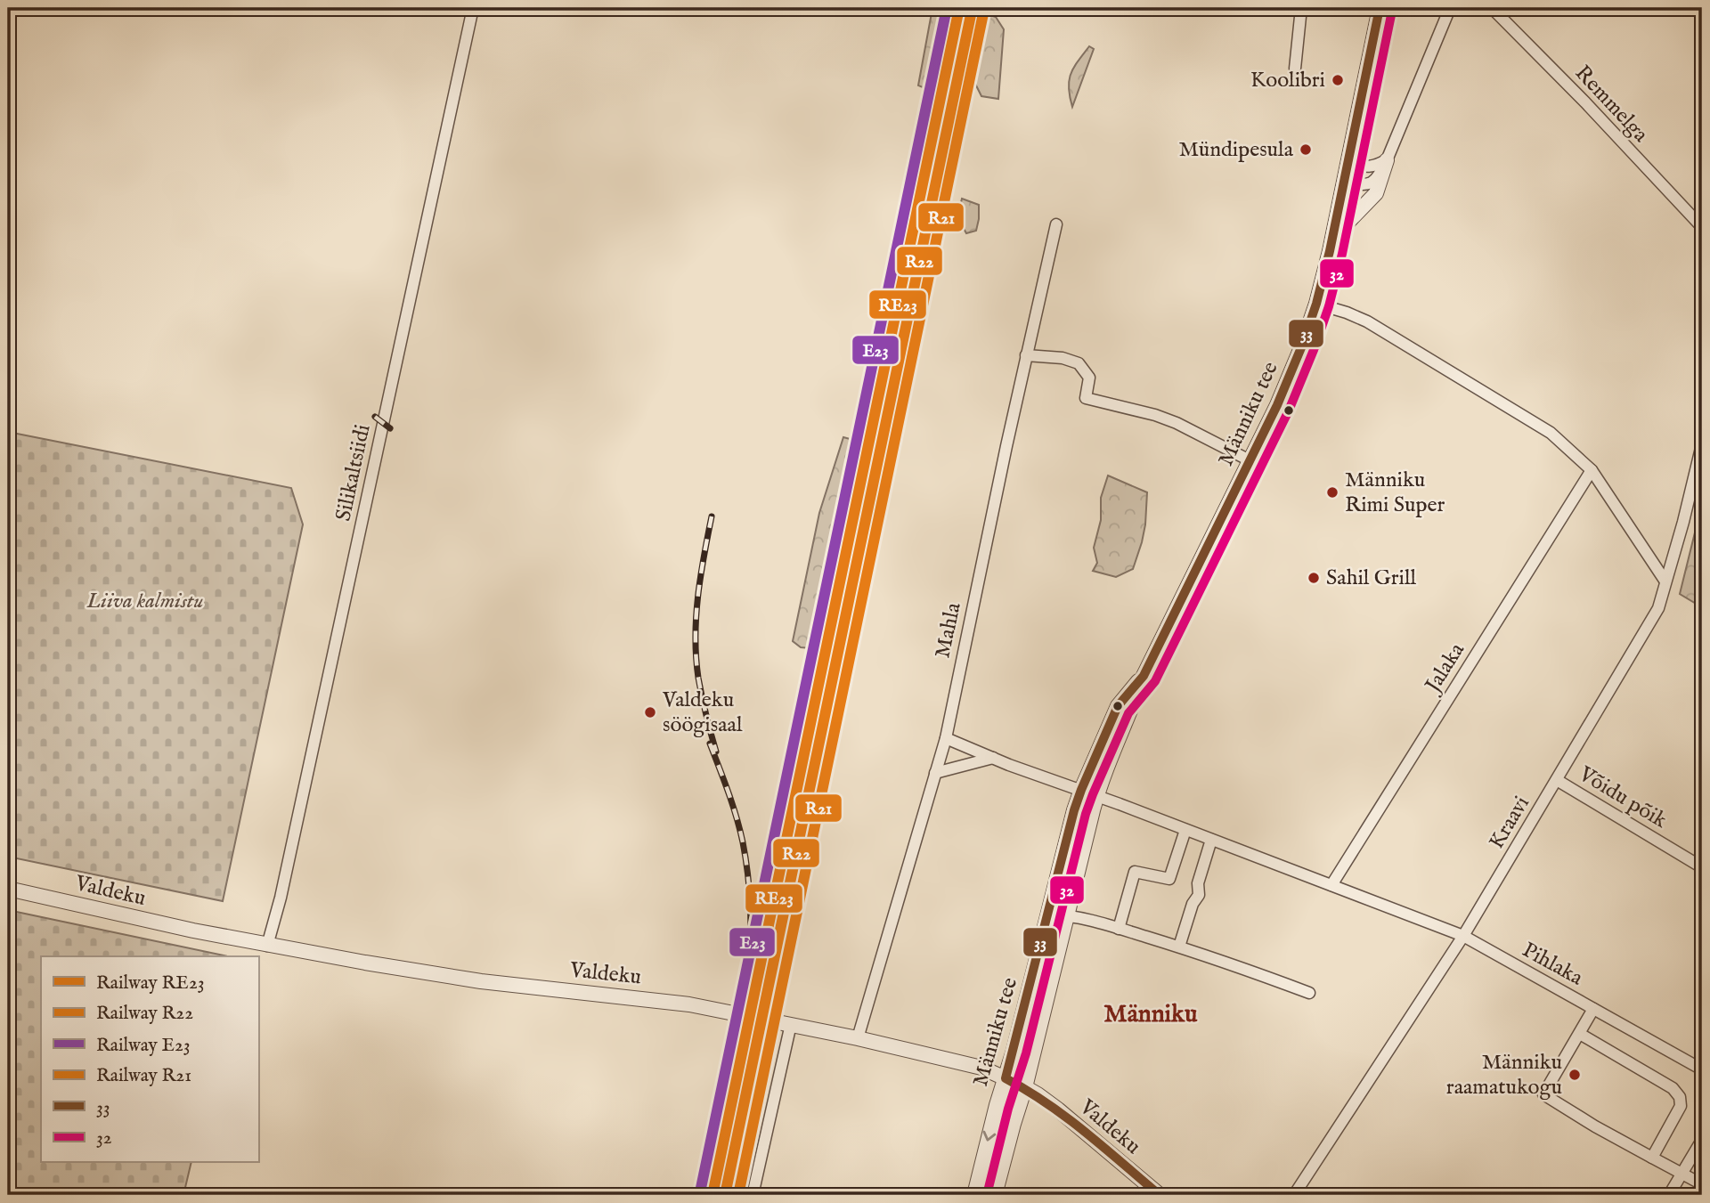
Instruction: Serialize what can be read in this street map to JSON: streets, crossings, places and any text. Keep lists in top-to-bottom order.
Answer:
{
  "streets": {
    "street": [
      "Remmelga",
      "Männiku tee",
      "Silikaltsiidi",
      "Mahla",
      "Jalaka",
      "Võidu põik",
      "Kraavi",
      "Valdeku",
      "Pihlaka"
    ]
  },
  "crossings": [
    ["Männiku tee", "Valdeku"],
    ["Männiku tee", "Pihlaka"],
    ["Silikaltsiidi", "Valdeku"],
    ["Mahla", "Valdeku"],
    ["Mahla", "Pihlaka"],
    ["Jalaka", "Pihlaka"],
    ["Võidu põik", "Kraavi"],
    ["Kraavi", "Pihlaka"]
  ],
  "districts": ["Männiku"],
  "parks": ["Liiva kalmistu"],
  "places": [
    "Koolibri",
    "Mündipesula",
    "Männiku Rimi Super",
    "Sahil Grill",
    "Valdeku söögisaal",
    "Männiku raamatukogu"
  ],
  "lines": [
    "rail line RE23",
    "rail line E23",
    "transit line 33",
    "rail line R22",
    "transit line 32",
    "rail line R21"
  ],
  "legend": [
    "Railway RE23",
    "Railway R22",
    "Railway E23",
    "Railway R21",
    "33",
    "32"
  ]
}
